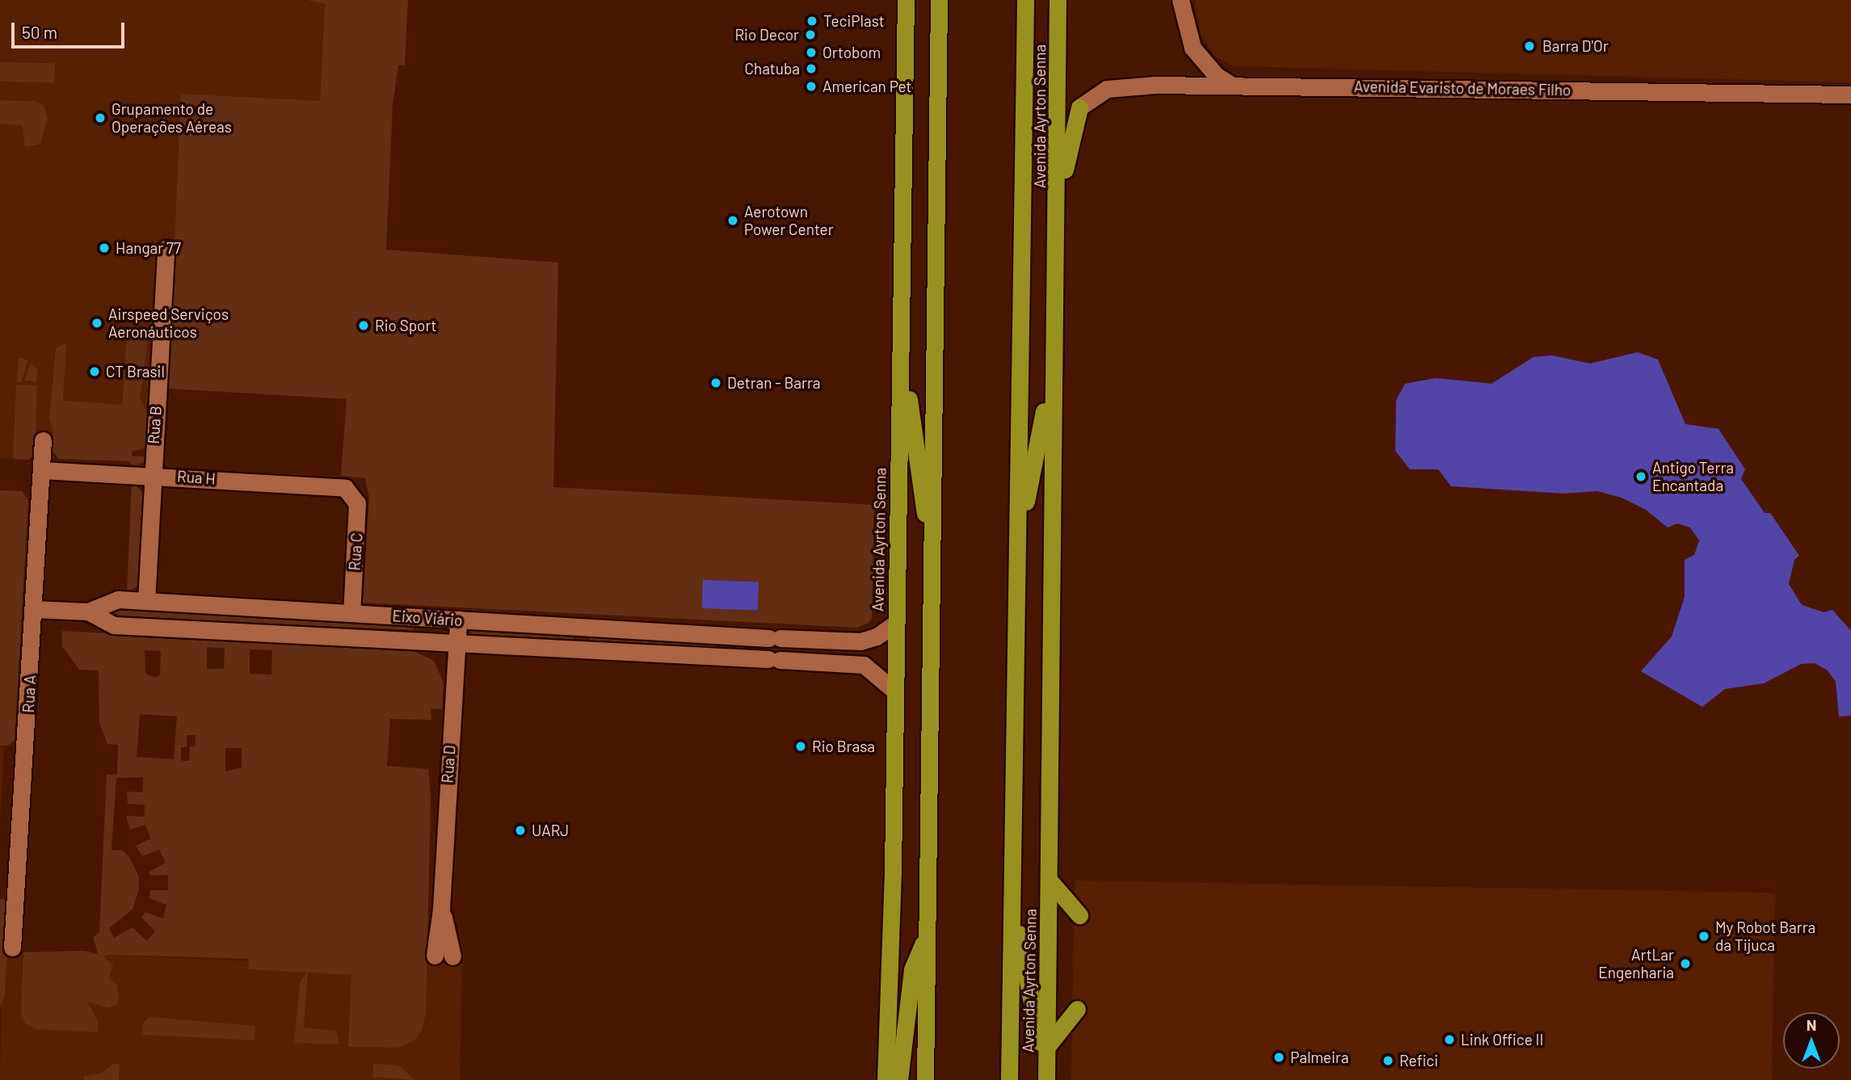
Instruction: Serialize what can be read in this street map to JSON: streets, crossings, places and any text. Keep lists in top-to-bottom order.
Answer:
{
  "streets": {
    "highway": ["Avenida Ayrton Senna"],
    "street": [
      "Avenida Evaristo de Moraes Filho",
      "Rua B",
      "Rua H",
      "Rua C",
      "Eixo Viário",
      "Rua A",
      "Rua D"
    ]
  },
  "crossings": [
    ["Avenida Ayrton Senna", "Eixo Viário"],
    ["Rua B", "Rua H"],
    ["Rua B", "Eixo Viário"],
    ["Rua H", "Rua C"],
    ["Rua H", "Rua A"],
    ["Rua C", "Eixo Viário"],
    ["Eixo Viário", "Rua A"],
    ["Eixo Viário", "Rua D"]
  ],
  "places": [
    "TeciPlast",
    "Rio Decor",
    "Barra D'Or",
    "Ortobom",
    "Chatuba",
    "American Pet",
    "Grupamento de Operações Aéreas",
    "Aerotown Power Center",
    "Hangar 77",
    "Airspeed Serviços Aeronáuticos",
    "Rio Sport",
    "CT Brasil",
    "Detran - Barra",
    "Antigo Terra Encantada",
    "Rio Brasa",
    "UARJ",
    "My Robot Barra da Tijuca",
    "ArtLar Engenharia",
    "Link Office II",
    "Palmeira",
    "Refici"
  ],
  "scale_bar": "50 m",
  "north": "top"
}
